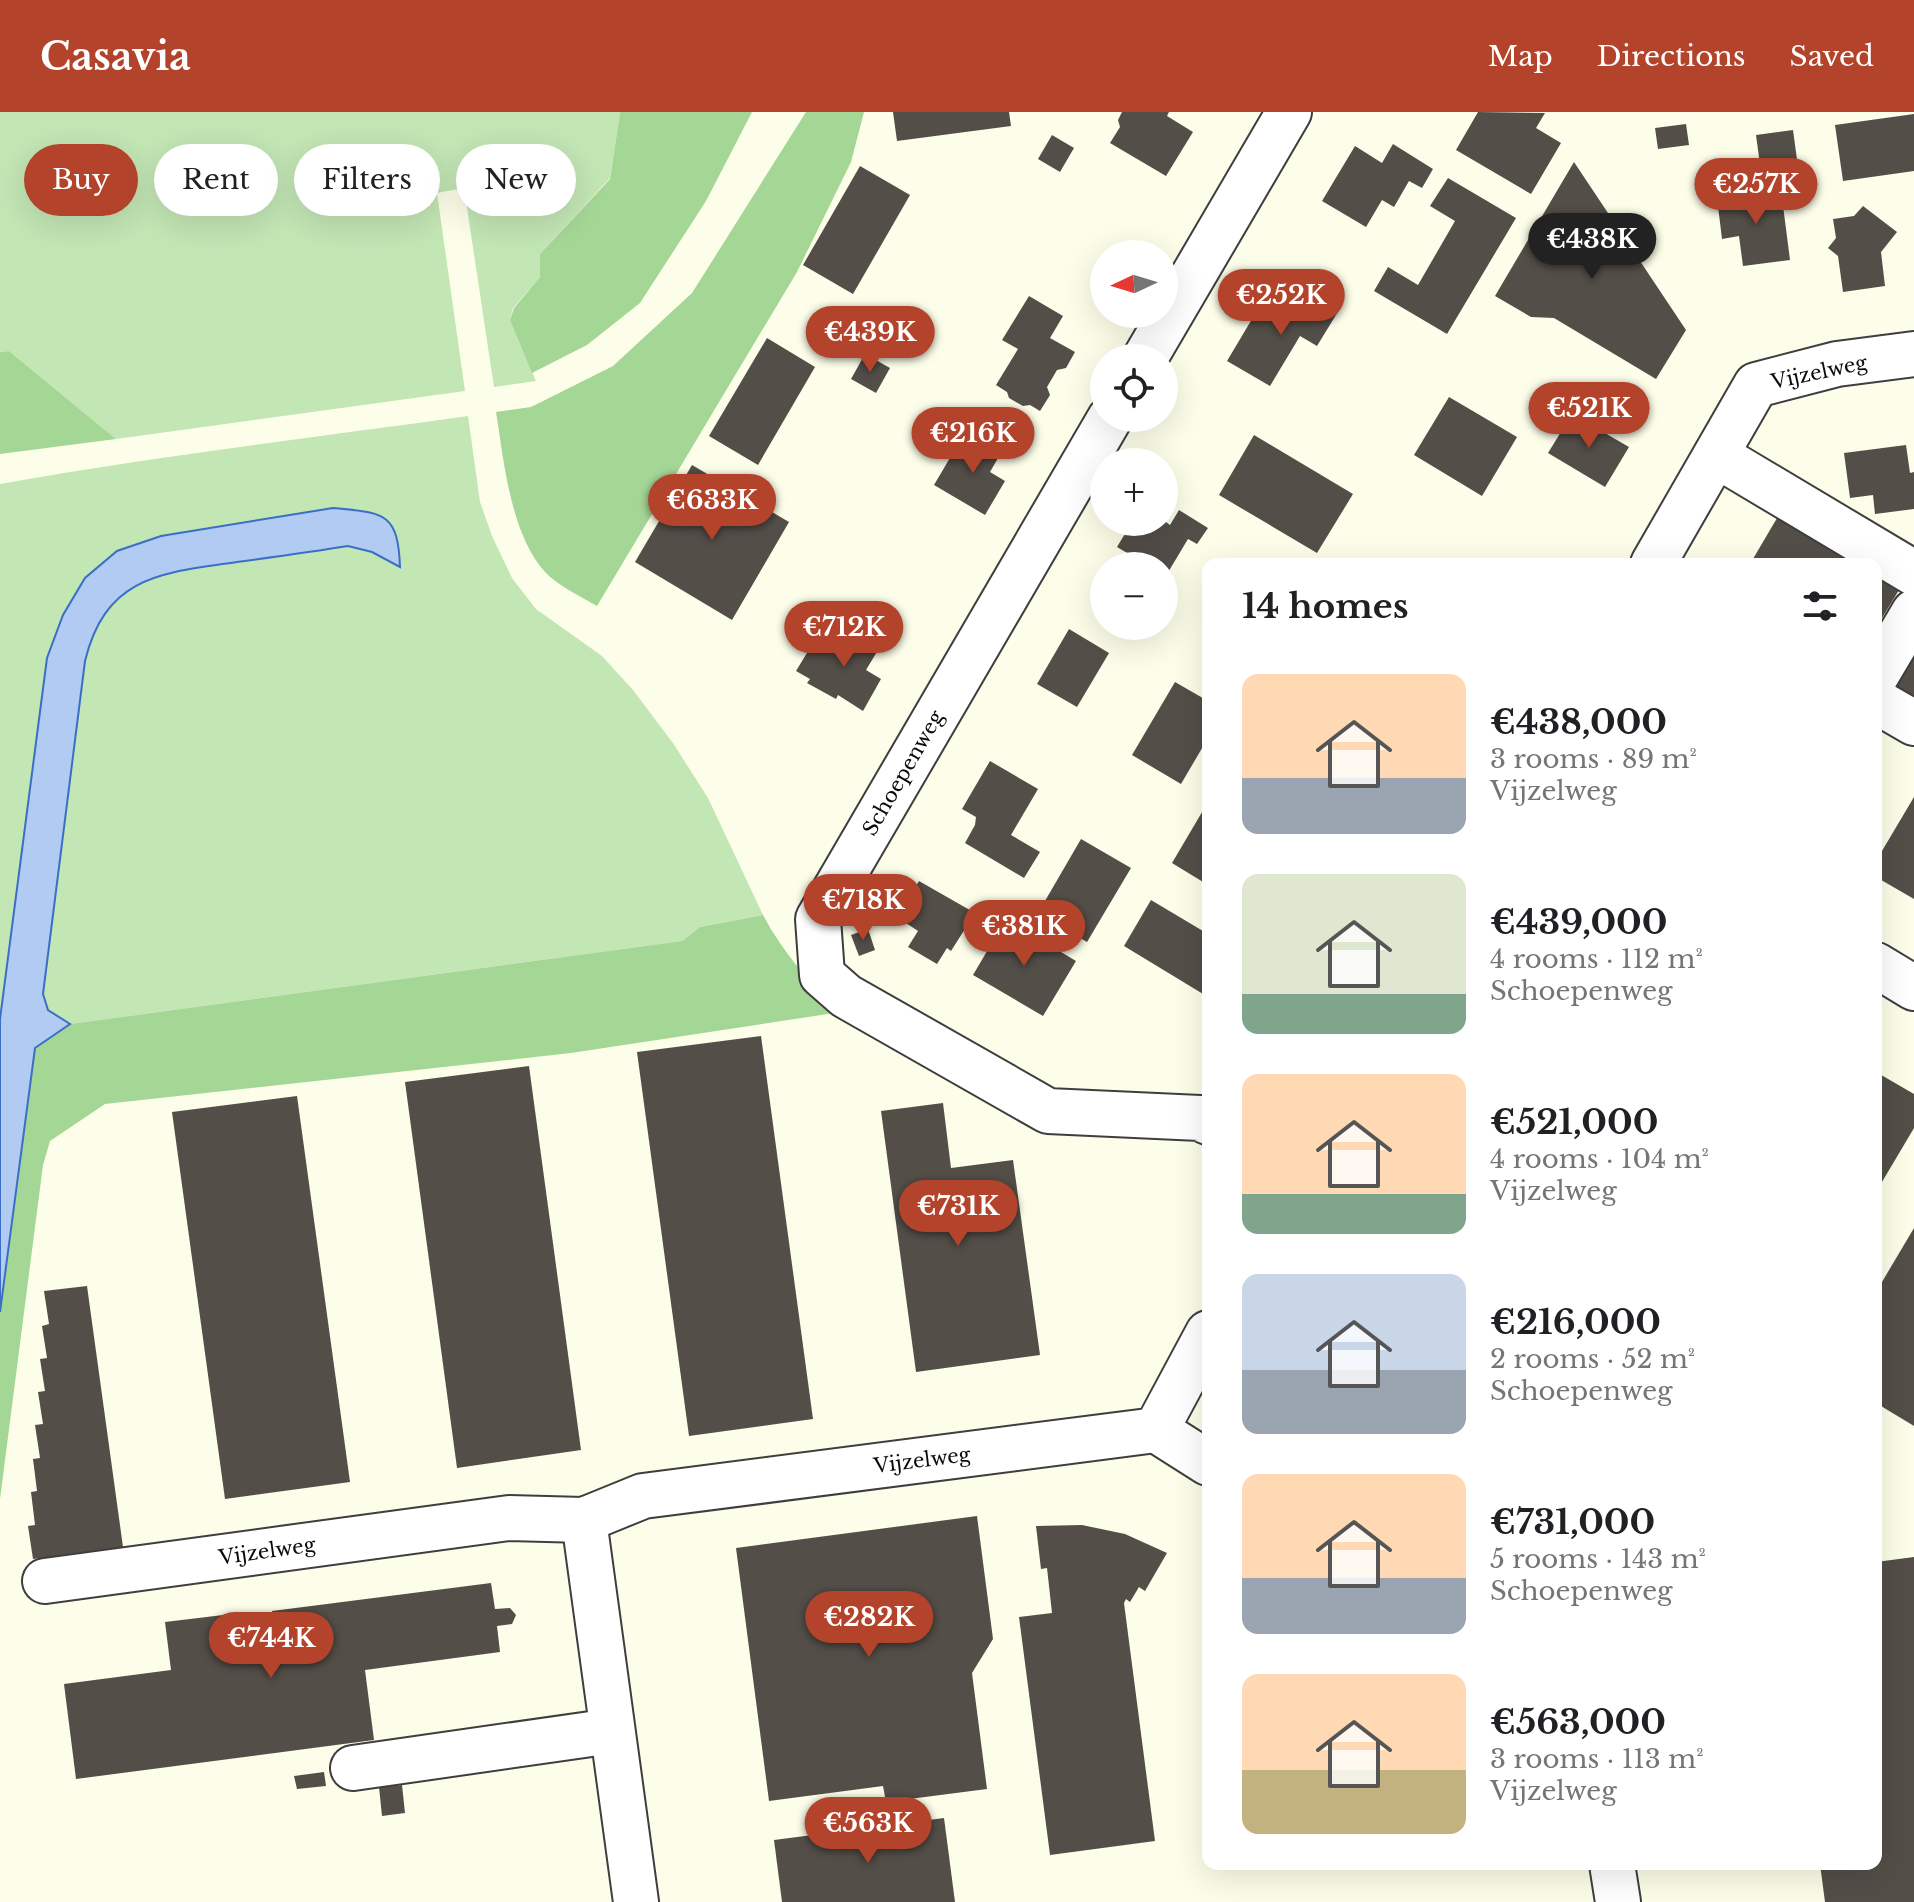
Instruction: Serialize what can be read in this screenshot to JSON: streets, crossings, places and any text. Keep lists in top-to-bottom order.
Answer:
{
  "streets": {
    "street": ["Vijzelweg", "Schoepenweg"]
  },
  "north": "left",
  "page": {
    "header": "Casavia",
    "nav": ["Map", "Directions", "Saved"],
    "chip": [
      "Buy",
      "Rent",
      "Filters",
      "New"
    ],
    "price": [
      "€257K",
      "€438K",
      "€252K",
      "€439K",
      "€521K",
      "€216K",
      "€633K",
      "€712K",
      "€718K",
      "€381K",
      "€731K",
      "€282K",
      "€744K",
      "€563K"
    ],
    "map_buttons": ["+", "−"],
    "heading": "14 homes",
    "list": [
      {
        "name": "€438,000",
        "note": "3 rooms · 89 m² · Vijzelweg"
      },
      {
        "name": "€439,000",
        "note": "4 rooms · 112 m² · Schoepenweg"
      },
      {
        "name": "€521,000",
        "note": "4 rooms · 104 m² · Vijzelweg"
      },
      {
        "name": "€216,000",
        "note": "2 rooms · 52 m² · Schoepenweg"
      },
      {
        "name": "€731,000",
        "note": "5 rooms · 143 m² · Schoepenweg"
      },
      {
        "name": "€563,000",
        "note": "3 rooms · 113 m² · Vijzelweg"
      }
    ]
  }
}
